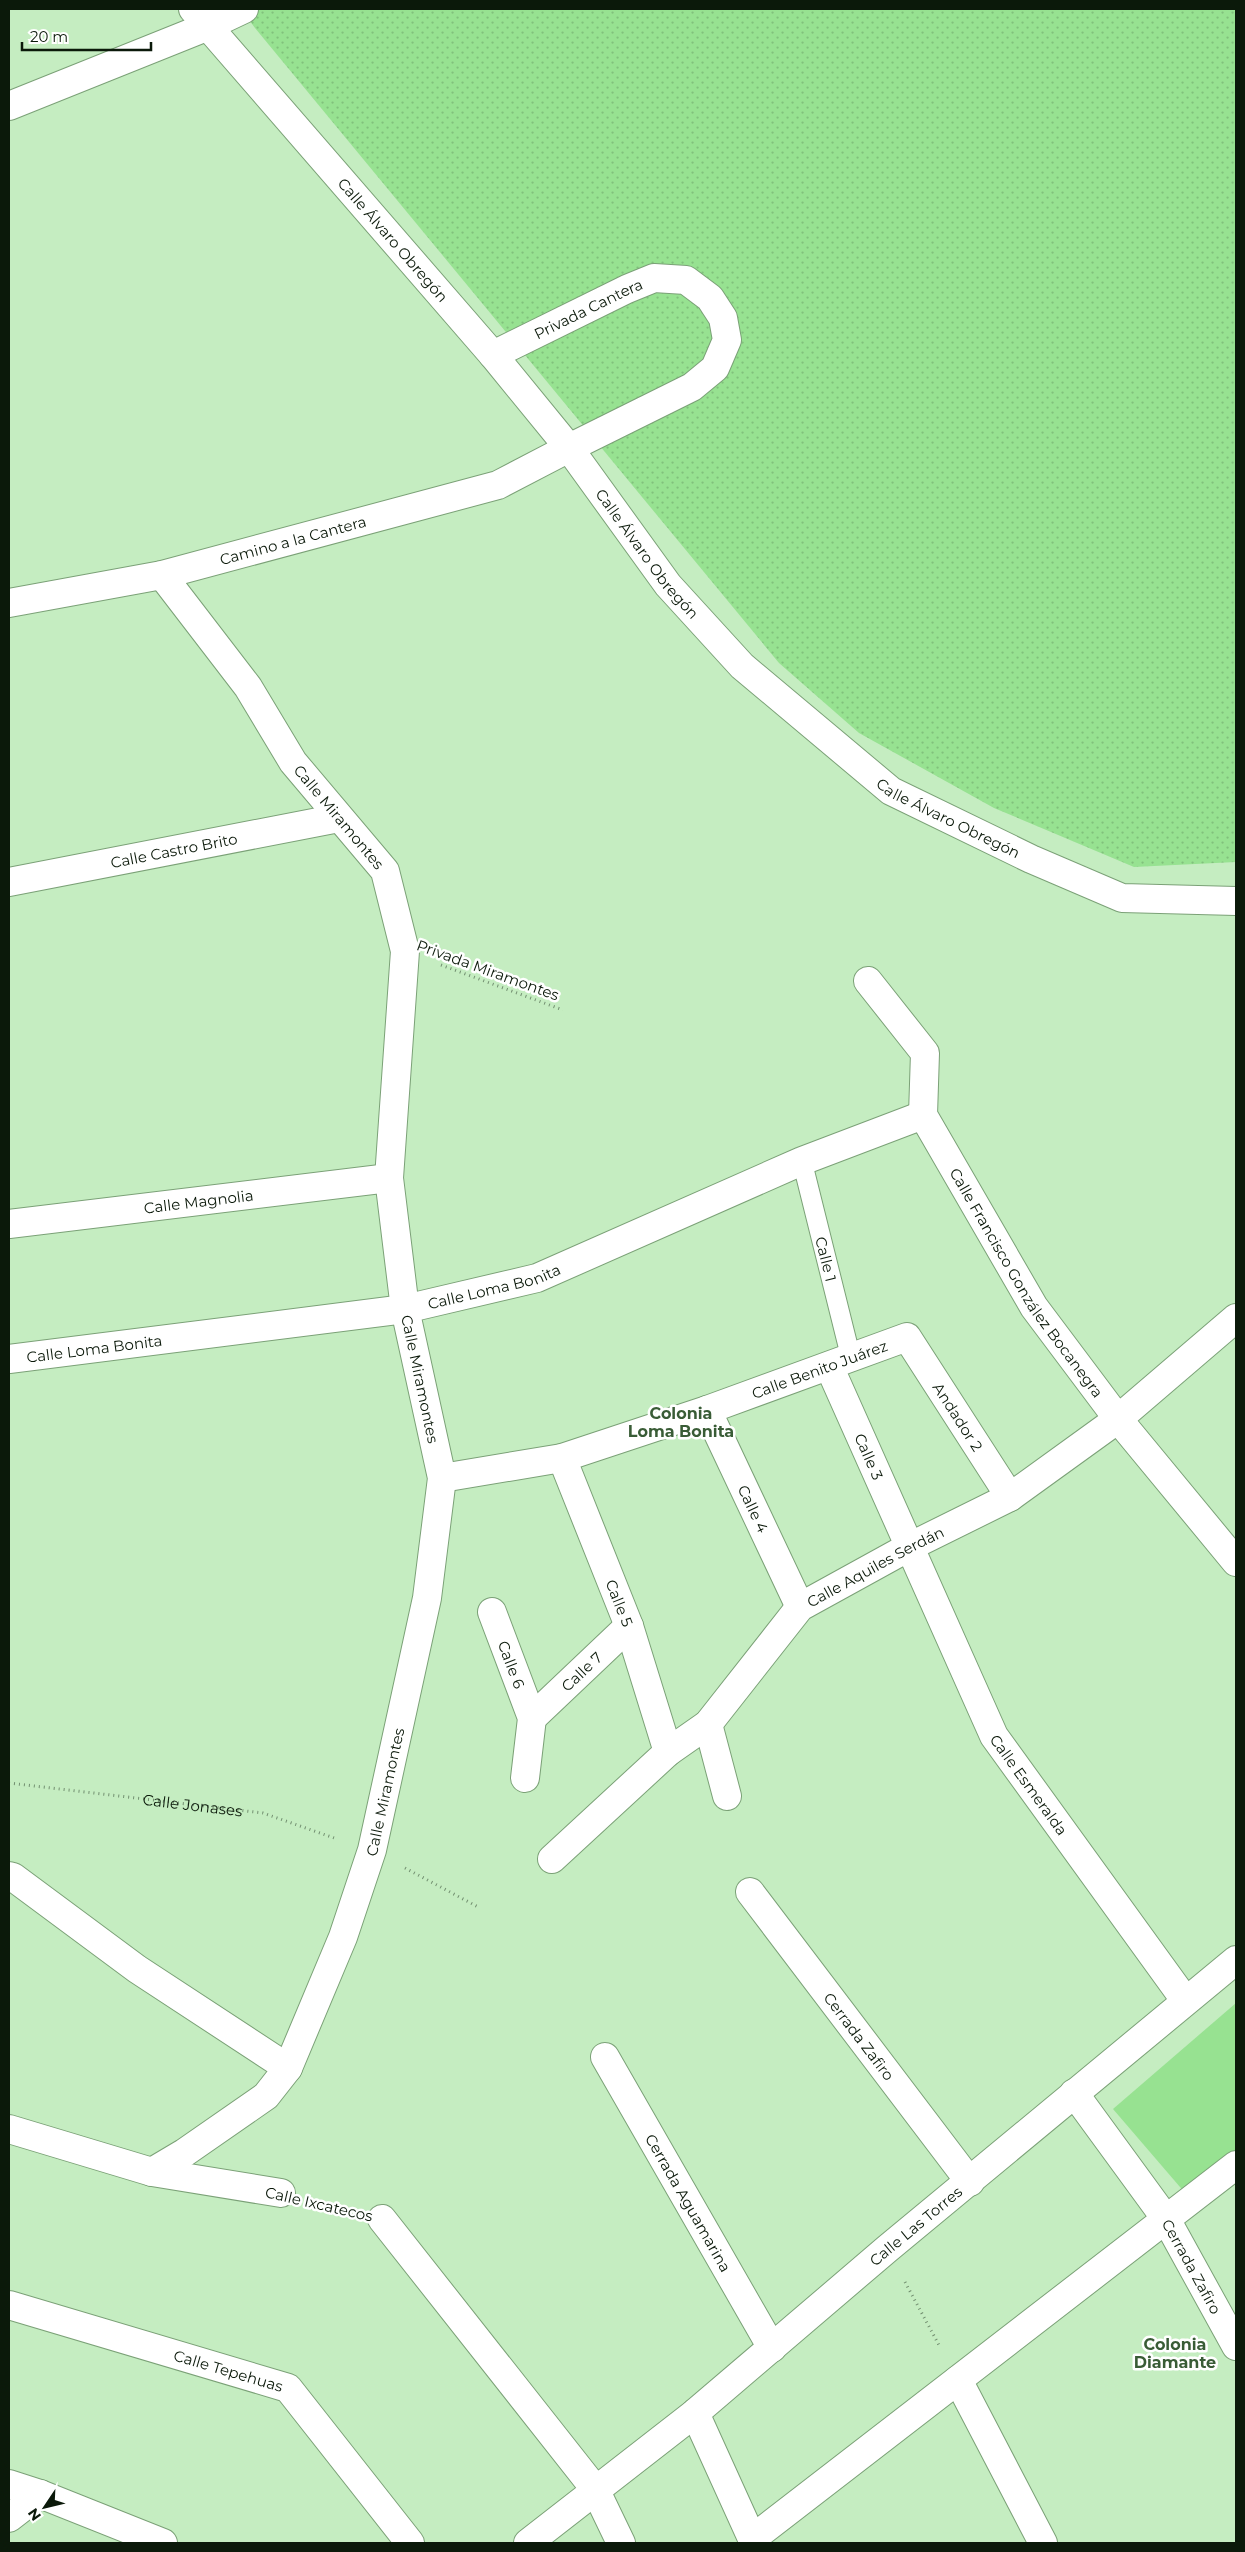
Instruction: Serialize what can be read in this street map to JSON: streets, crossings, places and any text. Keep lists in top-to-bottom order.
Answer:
{
  "streets": {
    "street": [
      "Calle Álvaro Obregón",
      "Privada Cantera",
      "Camino a la Cantera",
      "Calle Miramontes",
      "Calle Castro Brito",
      "Calle Magnolia",
      "Calle Francisco González Bocanegra",
      "Calle Loma Bonita",
      "Calle Benito Juárez",
      "Andador 2",
      "Calle 3",
      "Calle 4",
      "Calle Aquiles Serdán",
      "Calle 5",
      "Calle 6",
      "Calle 7",
      "Calle Esmeralda",
      "Cerrada Zafiro",
      "Cerrada Aguamarina",
      "Calle Ixcatecos",
      "Calle Las Torres",
      "Calle Tepehuas"
    ],
    "lane": ["Calle 1"],
    "path": ["Privada Miramontes", "Calle Jonases"]
  },
  "crossings": [
    ["Calle Álvaro Obregón", "Privada Cantera"],
    ["Calle Álvaro Obregón", "Camino a la Cantera"],
    ["Privada Cantera", "Camino a la Cantera"],
    ["Camino a la Cantera", "Calle Miramontes"],
    ["Calle Miramontes", "Calle Castro Brito"],
    ["Calle Miramontes", "Privada Miramontes"],
    ["Calle Miramontes", "Calle Magnolia"],
    ["Calle Miramontes", "Calle Loma Bonita"],
    ["Calle Miramontes", "Calle Benito Juárez"],
    ["Calle Miramontes", "Calle Jonases"],
    ["Calle Miramontes", "Calle Ixcatecos"],
    ["Calle 1", "Calle Loma Bonita"],
    ["Calle 1", "Calle Benito Juárez"],
    ["Calle 1", "Calle 3"],
    ["Calle Francisco González Bocanegra", "Calle Loma Bonita"],
    ["Calle Francisco González Bocanegra", "Calle Aquiles Serdán"],
    ["Calle Benito Juárez", "Andador 2"],
    ["Calle Benito Juárez", "Calle 3"],
    ["Calle Benito Juárez", "Calle 4"],
    ["Calle Benito Juárez", "Calle 5"],
    ["Andador 2", "Calle Aquiles Serdán"],
    ["Calle 3", "Calle Aquiles Serdán"],
    ["Calle 3", "Calle Esmeralda"],
    ["Calle 4", "Calle Aquiles Serdán"],
    ["Calle Aquiles Serdán", "Calle 5"],
    ["Calle Aquiles Serdán", "Calle Esmeralda"],
    ["Calle 5", "Calle 7"],
    ["Calle 6", "Calle 7"],
    ["Calle Esmeralda", "Calle Las Torres"],
    ["Cerrada Zafiro", "Calle Las Torres"],
    ["Cerrada Aguamarina", "Calle Las Torres"],
    ["Calle Ixcatecos", "Calle Las Torres"]
  ],
  "districts": ["Colonia Loma Bonita", "Colonia Diamante"],
  "scale_bar": "20 m",
  "north": "bottom left"
}
